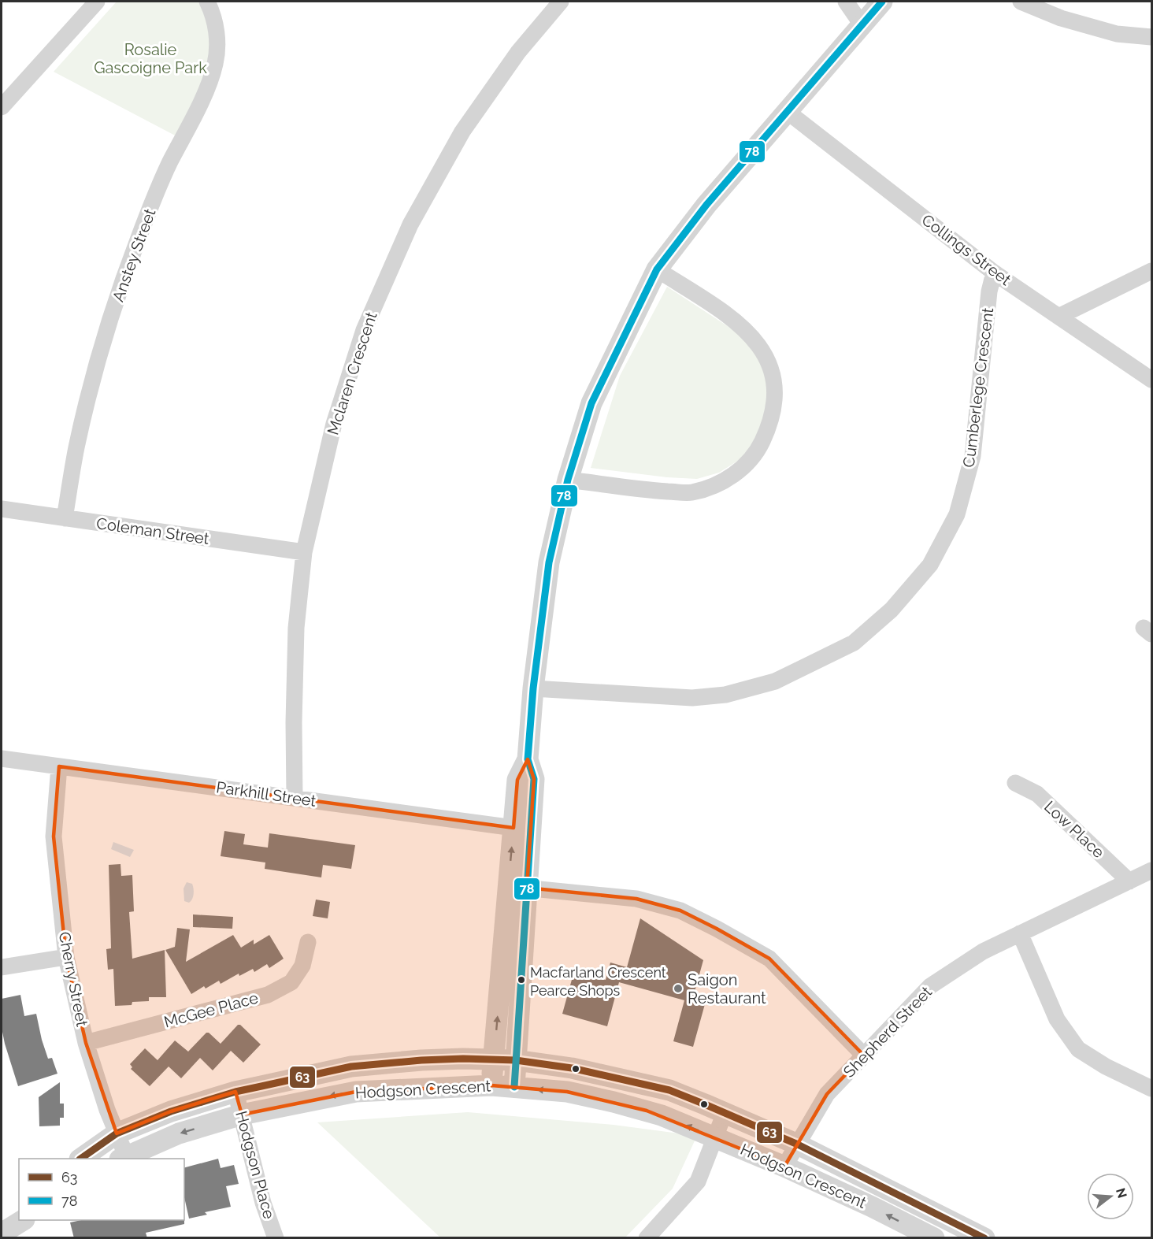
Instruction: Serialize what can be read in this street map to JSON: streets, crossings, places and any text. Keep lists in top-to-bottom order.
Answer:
{
  "streets": {
    "street": [
      "Collings Street",
      "Anstey Street",
      "Mclaren Crescent",
      "Cumberlege Crescent",
      "Coleman Street",
      "Parkhill Street",
      "Low Place",
      "Cherry Street",
      "McGee Place",
      "Shepherd Street",
      "Hodgson Crescent",
      "Hodgson Place"
    ]
  },
  "crossings": [
    ["Collings Street", "Cumberlege Crescent"],
    ["Anstey Street", "Coleman Street"],
    ["Mclaren Crescent", "Coleman Street"],
    ["Mclaren Crescent", "Parkhill Street"],
    ["Parkhill Street", "Cherry Street"],
    ["Low Place", "Shepherd Street"],
    ["Cherry Street", "McGee Place"],
    ["Cherry Street", "Hodgson Crescent"],
    ["Shepherd Street", "Hodgson Crescent"],
    ["Hodgson Crescent", "Hodgson Place"]
  ],
  "parks": ["Rosalie Gascoigne Park"],
  "places": ["Macfarland Crescent Pearce Shops", "Saigon Restaurant"],
  "lines": ["transit line 78", "transit line 63"],
  "legend": ["63", "78"],
  "north": "right"
}
